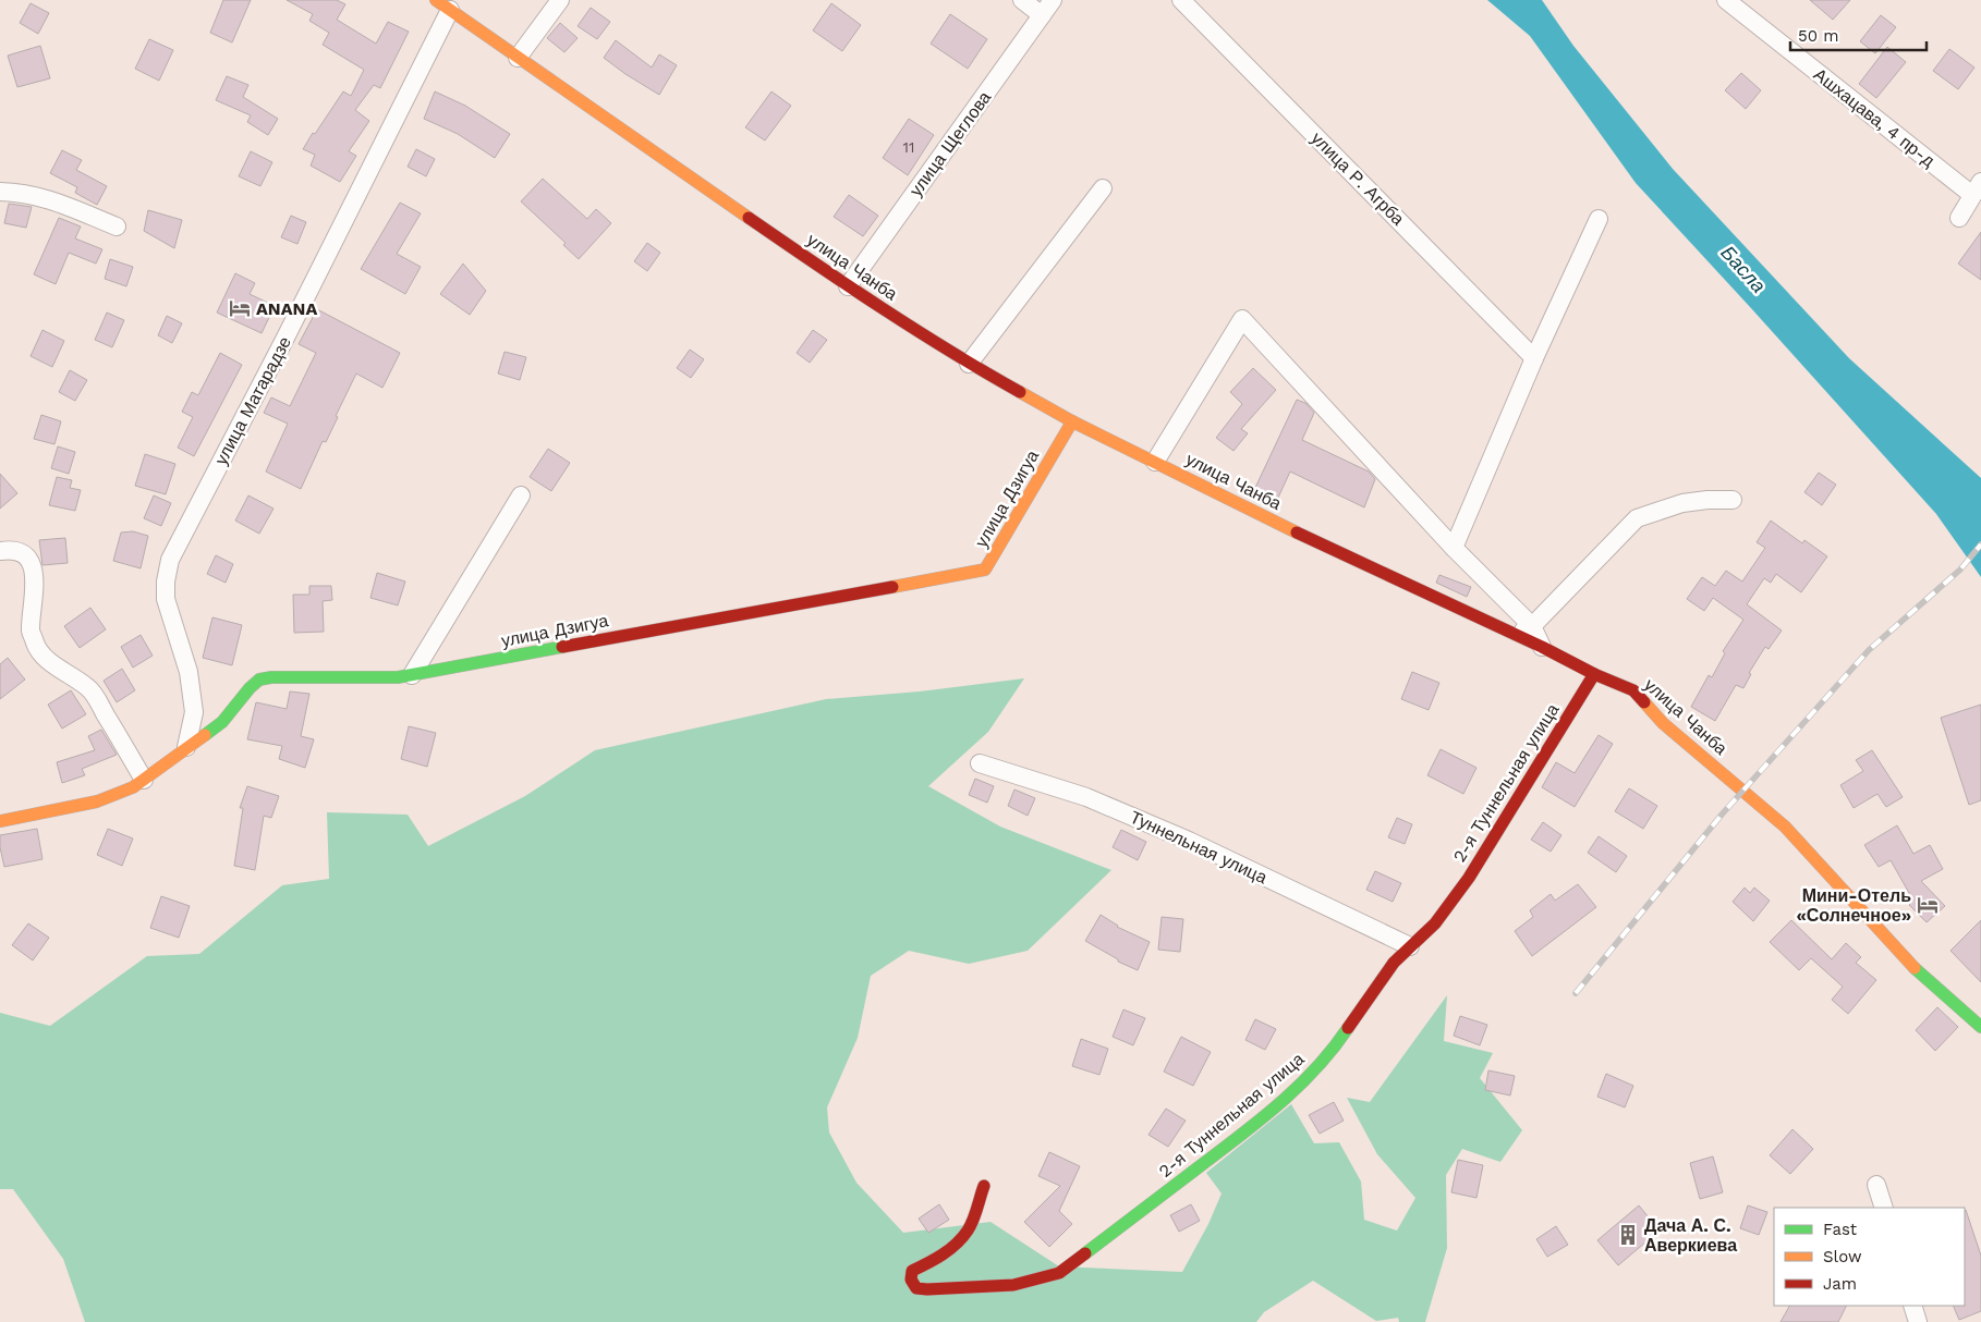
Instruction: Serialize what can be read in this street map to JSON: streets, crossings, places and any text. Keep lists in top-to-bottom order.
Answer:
{
  "streets": {
    "street": [
      "Ашхацава, 4 пр-д",
      "улица Щеглова",
      "улица Р. Агрба",
      "улица Чанба",
      "улица Матарадзе",
      "улица Дзигуа",
      "2-я Туннельная улица",
      "Туннельная улица"
    ]
  },
  "crossings": [
    ["улица Щеглова", "улица Чанба"],
    ["улица Чанба", "улица Матарадзе"],
    ["улица Чанба", "улица Дзигуа"],
    ["улица Чанба", "2-я Туннельная улица"],
    ["улица Матарадзе", "улица Дзигуа"],
    ["2-я Туннельная улица", "Туннельная улица"]
  ],
  "water": ["Басла"],
  "places": {
    "hotel": ["ANANA", "Мини-Отель «Солнечное»"],
    "building": ["Дача А. С. Аверкиева"]
  },
  "house_numbers": ["11"],
  "legend": ["Fast", "Slow", "Jam"],
  "scale_bar": "50 m"
}
